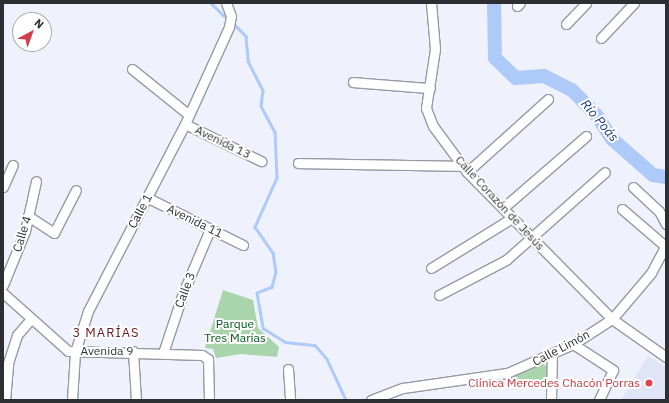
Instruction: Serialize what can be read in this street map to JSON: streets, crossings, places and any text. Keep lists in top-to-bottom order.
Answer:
{
  "streets": {
    "street": [
      "Avenida 13",
      "Calle Corazón de Jesús",
      "Calle 1",
      "Avenida 11",
      "Calle 4",
      "Calle 3",
      "Calle Limón",
      "Avenida 9"
    ]
  },
  "crossings": [
    ["Avenida 13", "Calle 1"],
    ["Calle Corazón de Jesús", "Calle Limón"],
    ["Calle 1", "Avenida 11"],
    ["Calle 1", "Avenida 9"],
    ["Avenida 11", "Calle 3"],
    ["Calle 3", "Avenida 9"]
  ],
  "districts": ["3 MARÍAS"],
  "water": ["Río Poás"],
  "parks": ["Parque Tres Marías"],
  "places": ["Clínica Mercedes Chacón Porras"],
  "north": "top right"
}
